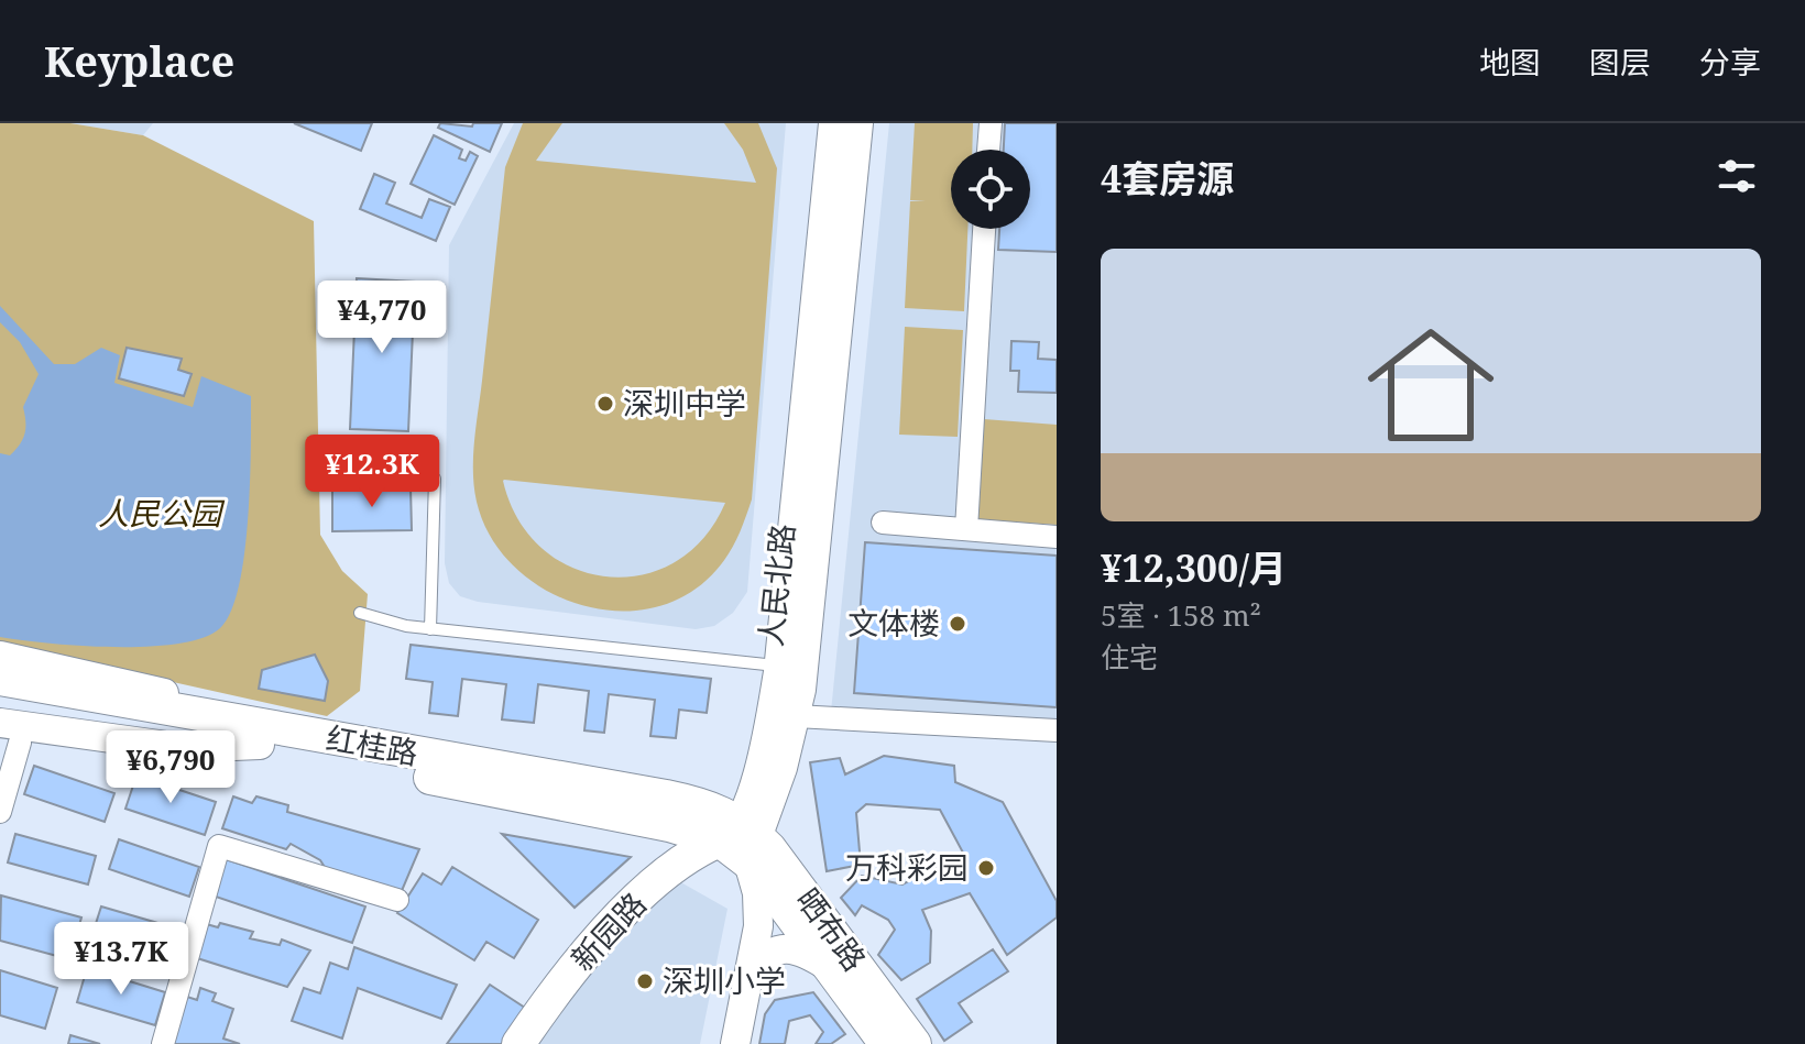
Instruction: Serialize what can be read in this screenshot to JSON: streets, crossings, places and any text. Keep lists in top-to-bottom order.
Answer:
{
  "streets": {
    "main road": ["红桂路", "晒布路", "新园路"],
    "street": ["人民北路"]
  },
  "crossings": [
    ["人民北路", "红桂路"],
    ["人民北路", "晒布路"],
    ["人民北路", "新园路"],
    ["红桂路", "晒布路"],
    ["红桂路", "新园路"],
    ["晒布路", "新园路"]
  ],
  "parks": ["人民公园"],
  "places": [
    "深圳中学",
    "文体楼",
    "万科彩园",
    "深圳小学"
  ],
  "page": {
    "header": "Keyplace",
    "nav": ["地图", "图层", "分享"],
    "heading": "4套房源",
    "list": [
      {
        "name": "¥12,300/月",
        "note": "5室 · 158 m² · 住宅"
      }
    ],
    "price": [
      "¥4,770",
      "¥12.3K",
      "¥6,790",
      "¥13.7K"
    ]
  }
}
